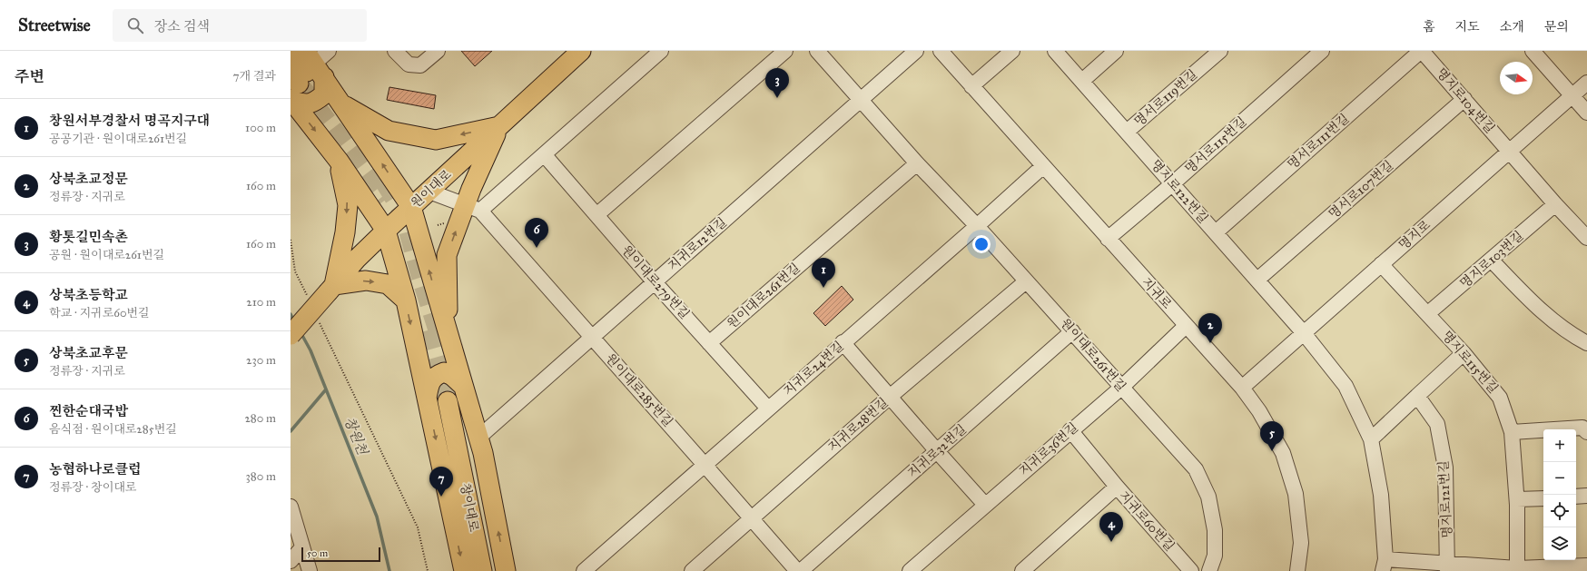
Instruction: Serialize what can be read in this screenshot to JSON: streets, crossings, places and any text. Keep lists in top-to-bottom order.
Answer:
{
  "streets": {
    "main road": ["원이대로", "창이대로"],
    "street": [
      "명서로119번길",
      "명지로104번길",
      "명서로111번길",
      "명서로115번길",
      "명서로107번길",
      "명지로122번길",
      "명지로",
      "지귀로12번길",
      "명지로103번길",
      "원이대로279번길",
      "지귀로",
      "원이대로261번길",
      "명지로115번길",
      "지귀로24번길",
      "원이대로285번길",
      "지귀로28번길",
      "지귀로36번길",
      "지귀로32번길",
      "명지로121번길",
      "지귀로60번길"
    ]
  },
  "crossings": [
    ["명서로119번길", "명지로122번길"],
    ["명지로104번길", "명서로111번길"],
    ["명지로104번길", "명서로107번길"],
    ["명지로104번길", "명지로"],
    ["명서로111번길", "명지로122번길"],
    ["명서로115번길", "명지로122번길"],
    ["명서로115번길", "지귀로"],
    ["명서로107번길", "명지로122번길"],
    ["명지로122번길", "명지로"],
    ["명지로", "지귀로"],
    ["명지로", "명지로115번길"],
    ["지귀로12번길", "원이대로279번길"],
    ["지귀로12번길", "원이대로261번길"],
    ["지귀로12번길", "원이대로285번길"],
    ["명지로103번길", "명지로115번길"],
    ["원이대로279번길", "원이대로261번길"],
    ["원이대로279번길", "지귀로24번길"],
    ["지귀로", "지귀로24번길"],
    ["지귀로", "지귀로36번길"],
    ["원이대로261번길", "지귀로24번길"],
    ["원이대로261번길", "지귀로28번길"],
    ["원이대로261번길", "지귀로36번길"],
    ["원이대로261번길", "지귀로32번길"],
    ["지귀로24번길", "원이대로285번길"],
    ["원이대로285번길", "지귀로28번길"],
    ["지귀로36번길", "지귀로60번길"]
  ],
  "water": ["창원천"],
  "scale_bar": "50 m",
  "north": "right",
  "page": {
    "header": "Streetwise",
    "search": "장소 검색",
    "nav": [
      "홈",
      "지도",
      "소개",
      "문의"
    ],
    "heading": ["주변", "7개 결과"],
    "pins": [
      "3",
      "6",
      "1",
      "2",
      "5",
      "7",
      "4"
    ],
    "list": [
      {
        "mark": "1",
        "name": "창원서부경찰서 명곡지구대",
        "note": "공공기관 · 원이대로261번길",
        "value": "100 m"
      },
      {
        "mark": "2",
        "name": "상북초교정문",
        "note": "정류장 · 지귀로",
        "value": "160 m"
      },
      {
        "mark": "3",
        "name": "황톳길민속촌",
        "note": "공원 · 원이대로261번길",
        "value": "160 m"
      },
      {
        "mark": "4",
        "name": "상북초등학교",
        "note": "학교 · 지귀로60번길",
        "value": "210 m"
      },
      {
        "mark": "5",
        "name": "상북초교후문",
        "note": "정류장 · 지귀로",
        "value": "230 m"
      },
      {
        "mark": "6",
        "name": "찐한순대국밥",
        "note": "음식점 · 원이대로285번길",
        "value": "280 m"
      },
      {
        "mark": "7",
        "name": "농협하나로클럽",
        "note": "정류장 · 창이대로",
        "value": "380 m"
      }
    ],
    "map_buttons": ["+", "−"],
    "scale": "50 m"
  }
}
